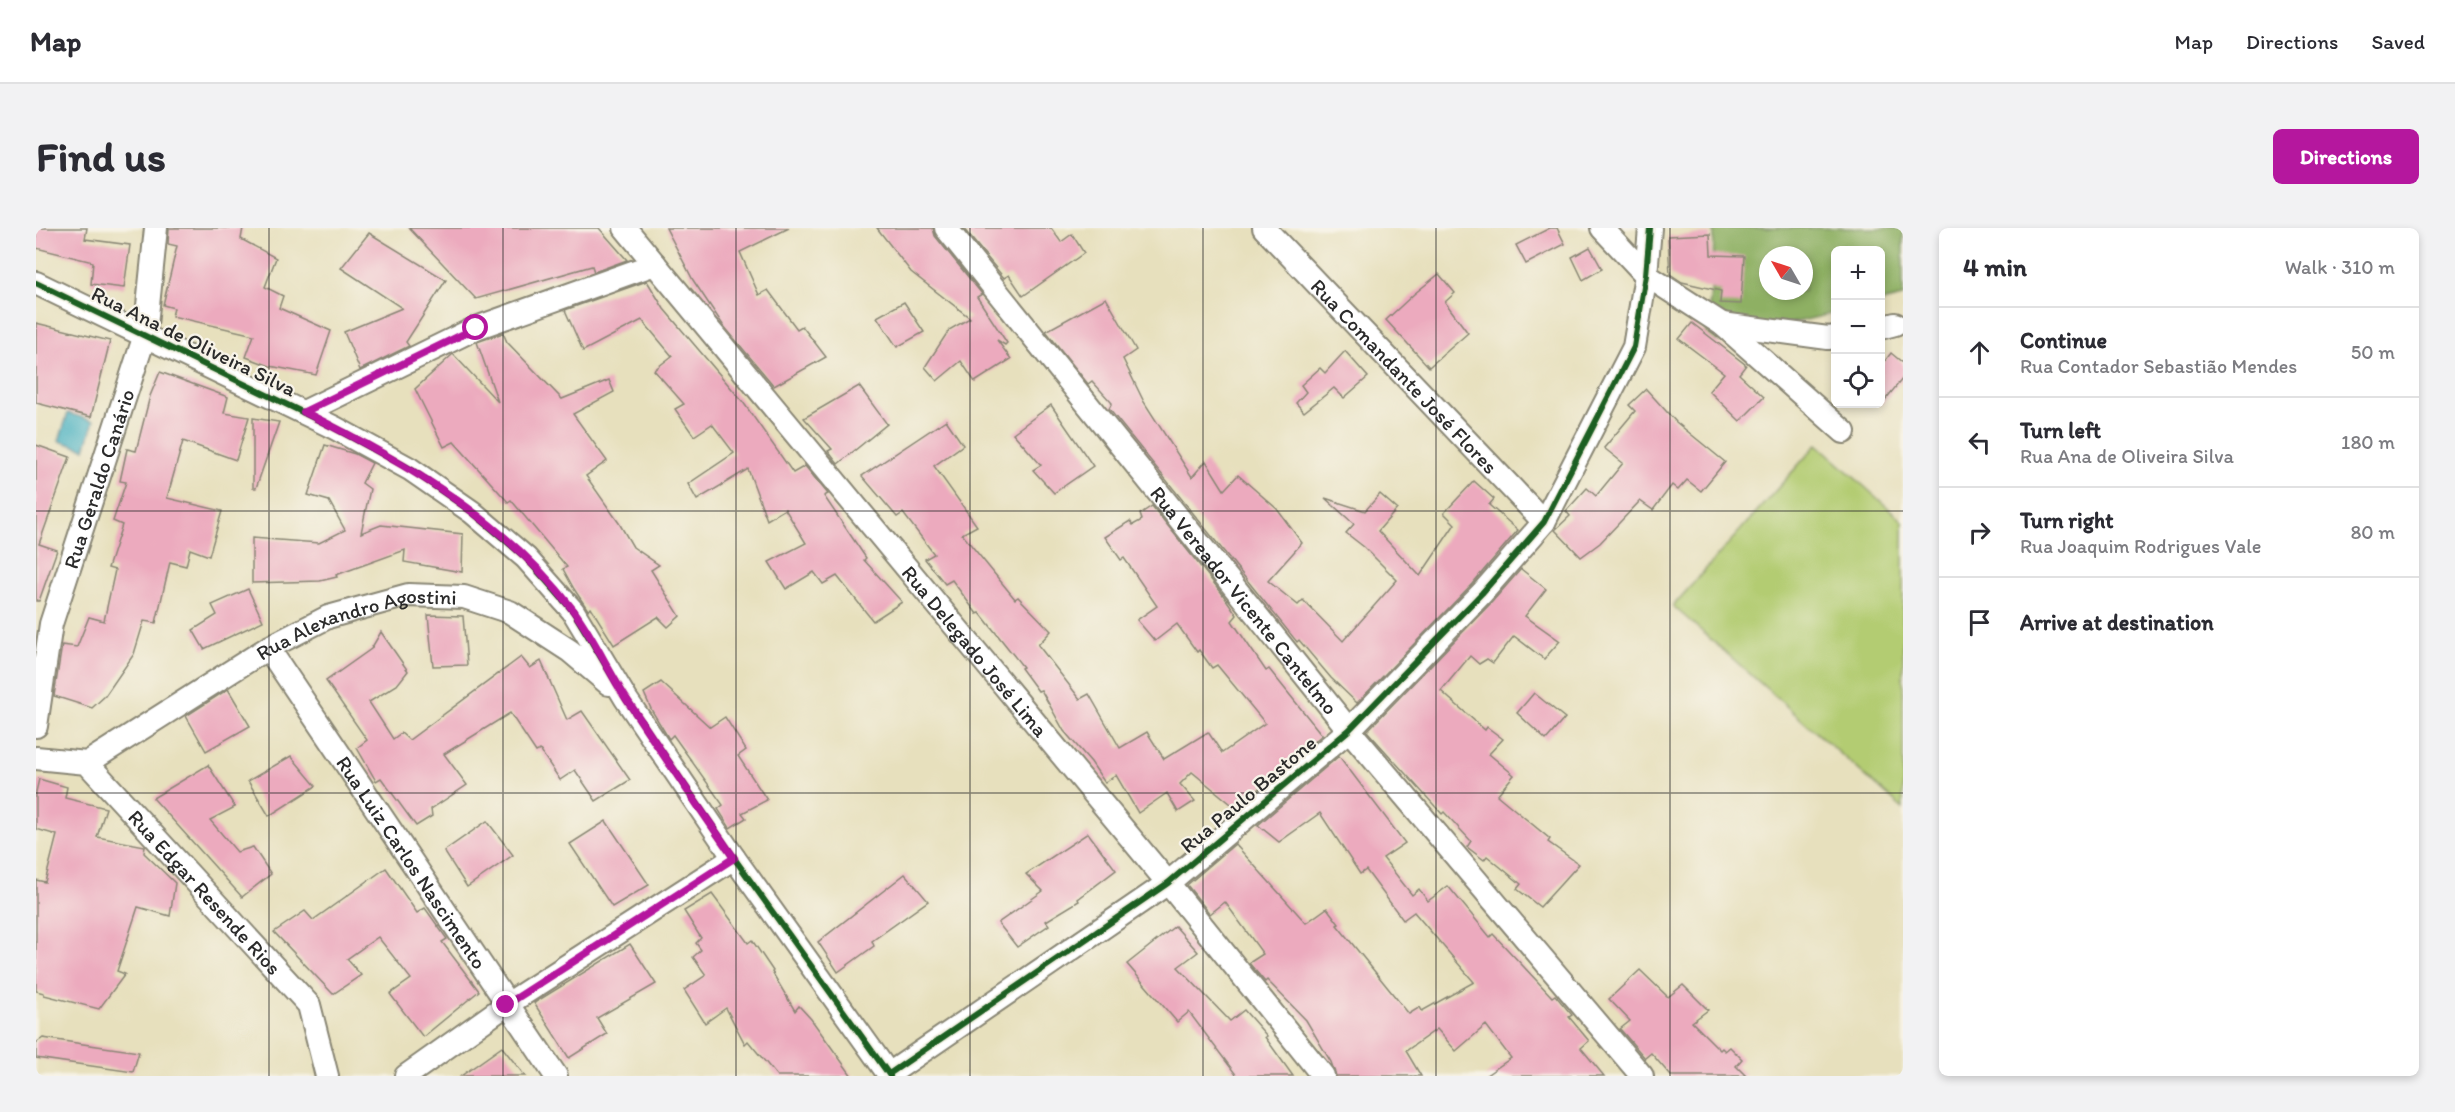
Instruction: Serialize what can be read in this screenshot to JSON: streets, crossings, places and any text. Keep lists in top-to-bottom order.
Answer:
{
  "streets": {
    "street": [
      "Rua Ana de Oliveira Silva",
      "Rua Comandante José Flores",
      "Rua Geraldo Canário",
      "Rua Vereador Vicente Cantelmo",
      "Rua Alexandro Agostini",
      "Rua Delegado José Lima",
      "Rua Paulo Bastone",
      "Rua Luiz Carlos Nascimento",
      "Rua Edgar Resende Rios"
    ]
  },
  "crossings": [
    ["Rua Ana de Oliveira Silva", "Rua Geraldo Canário"],
    ["Rua Ana de Oliveira Silva", "Rua Alexandro Agostini"],
    ["Rua Ana de Oliveira Silva", "Rua Paulo Bastone"],
    ["Rua Comandante José Flores", "Rua Paulo Bastone"],
    ["Rua Vereador Vicente Cantelmo", "Rua Paulo Bastone"],
    ["Rua Alexandro Agostini", "Rua Luiz Carlos Nascimento"],
    ["Rua Alexandro Agostini", "Rua Edgar Resende Rios"],
    ["Rua Delegado José Lima", "Rua Paulo Bastone"]
  ],
  "north": "top left",
  "page": {
    "header": "Map",
    "nav": ["Map", "Directions", "Saved"],
    "buttons": "Directions",
    "title": "Find us",
    "heading": ["4 min", "Walk · 310 m"],
    "map_buttons": ["+", "−"],
    "list": [
      ["Continue", "Rua Contador Sebastião Mendes", "50 m"],
      ["Turn left", "Rua Ana de Oliveira Silva", "180 m"],
      ["Turn right", "Rua Joaquim Rodrigues Vale", "80 m"],
      "Arrive at destination"
    ]
  }
}
